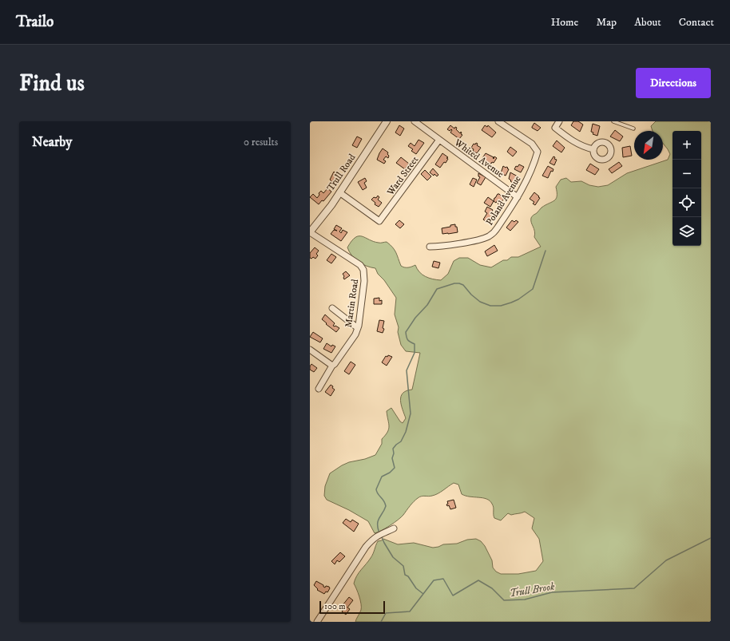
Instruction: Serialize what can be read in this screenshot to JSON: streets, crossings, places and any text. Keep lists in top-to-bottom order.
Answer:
{
  "streets": {
    "street": [
      "Whited Avenue",
      "Trull Road",
      "Ward Street",
      "Poland Avenue",
      "Martin Road"
    ]
  },
  "crossings": [
    ["Whited Avenue", "Ward Street"],
    ["Whited Avenue", "Poland Avenue"],
    ["Trull Road", "Ward Street"],
    ["Trull Road", "Martin Road"]
  ],
  "water": ["Trull Brook"],
  "scale_bar": "100 m",
  "north": "bottom left",
  "page": {
    "header": "Trailo",
    "nav": [
      "Home",
      "Map",
      "About",
      "Contact"
    ],
    "buttons": "Directions",
    "title": "Find us",
    "heading": ["Nearby", "0 results"],
    "map_buttons": ["+", "−"],
    "scale": "100 m"
  }
}
